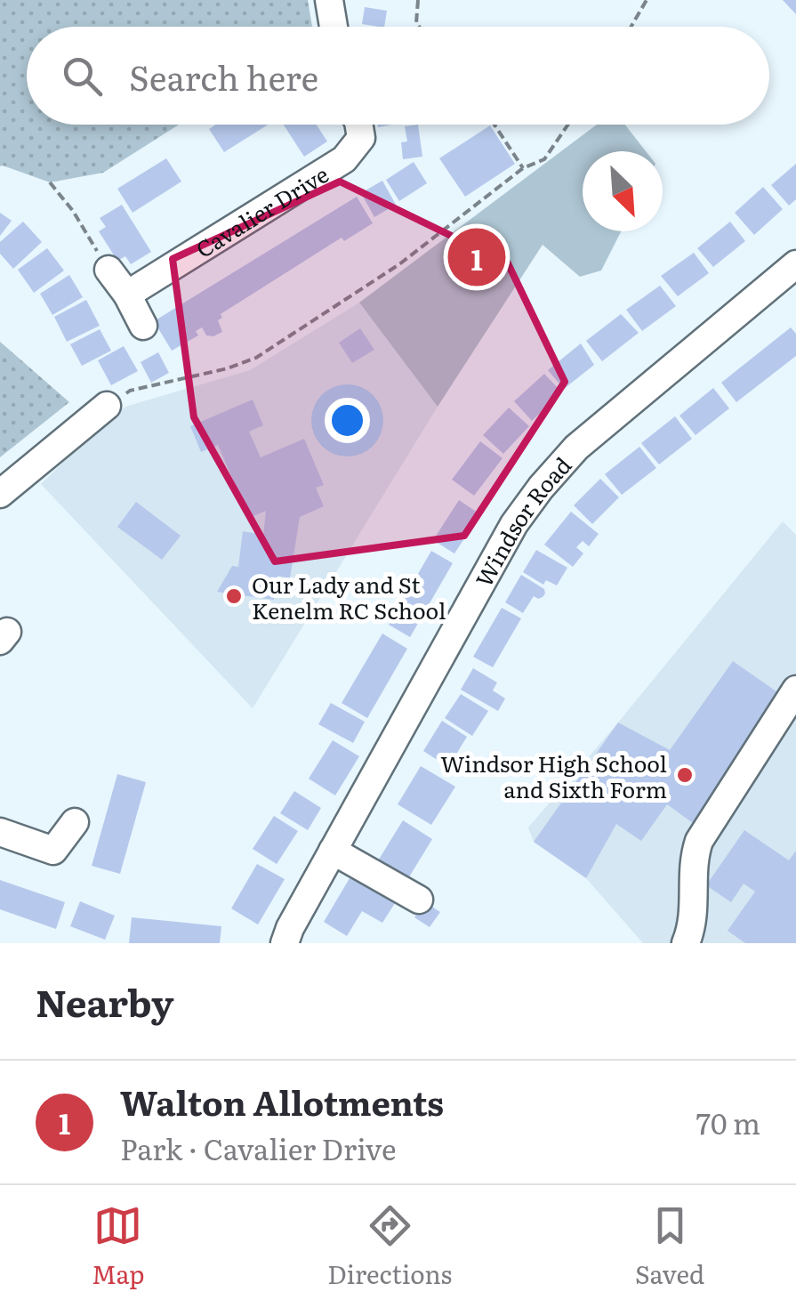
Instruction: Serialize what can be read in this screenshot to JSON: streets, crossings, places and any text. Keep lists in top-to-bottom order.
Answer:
{
  "streets": {
    "street": ["Cavalier Drive", "Windsor Road"]
  },
  "places": ["Our Lady and St Kenelm RC School", "Windsor High School and Sixth Form"],
  "north": "bottom right",
  "page": {
    "search": "Search here",
    "pins": "1",
    "heading": "Nearby",
    "list": [
      {
        "mark": "1",
        "name": "Walton Allotments",
        "note": "Park · Cavalier Drive",
        "value": "70 m"
      }
    ],
    "nav": ["Map", "Directions", "Saved"]
  }
}
